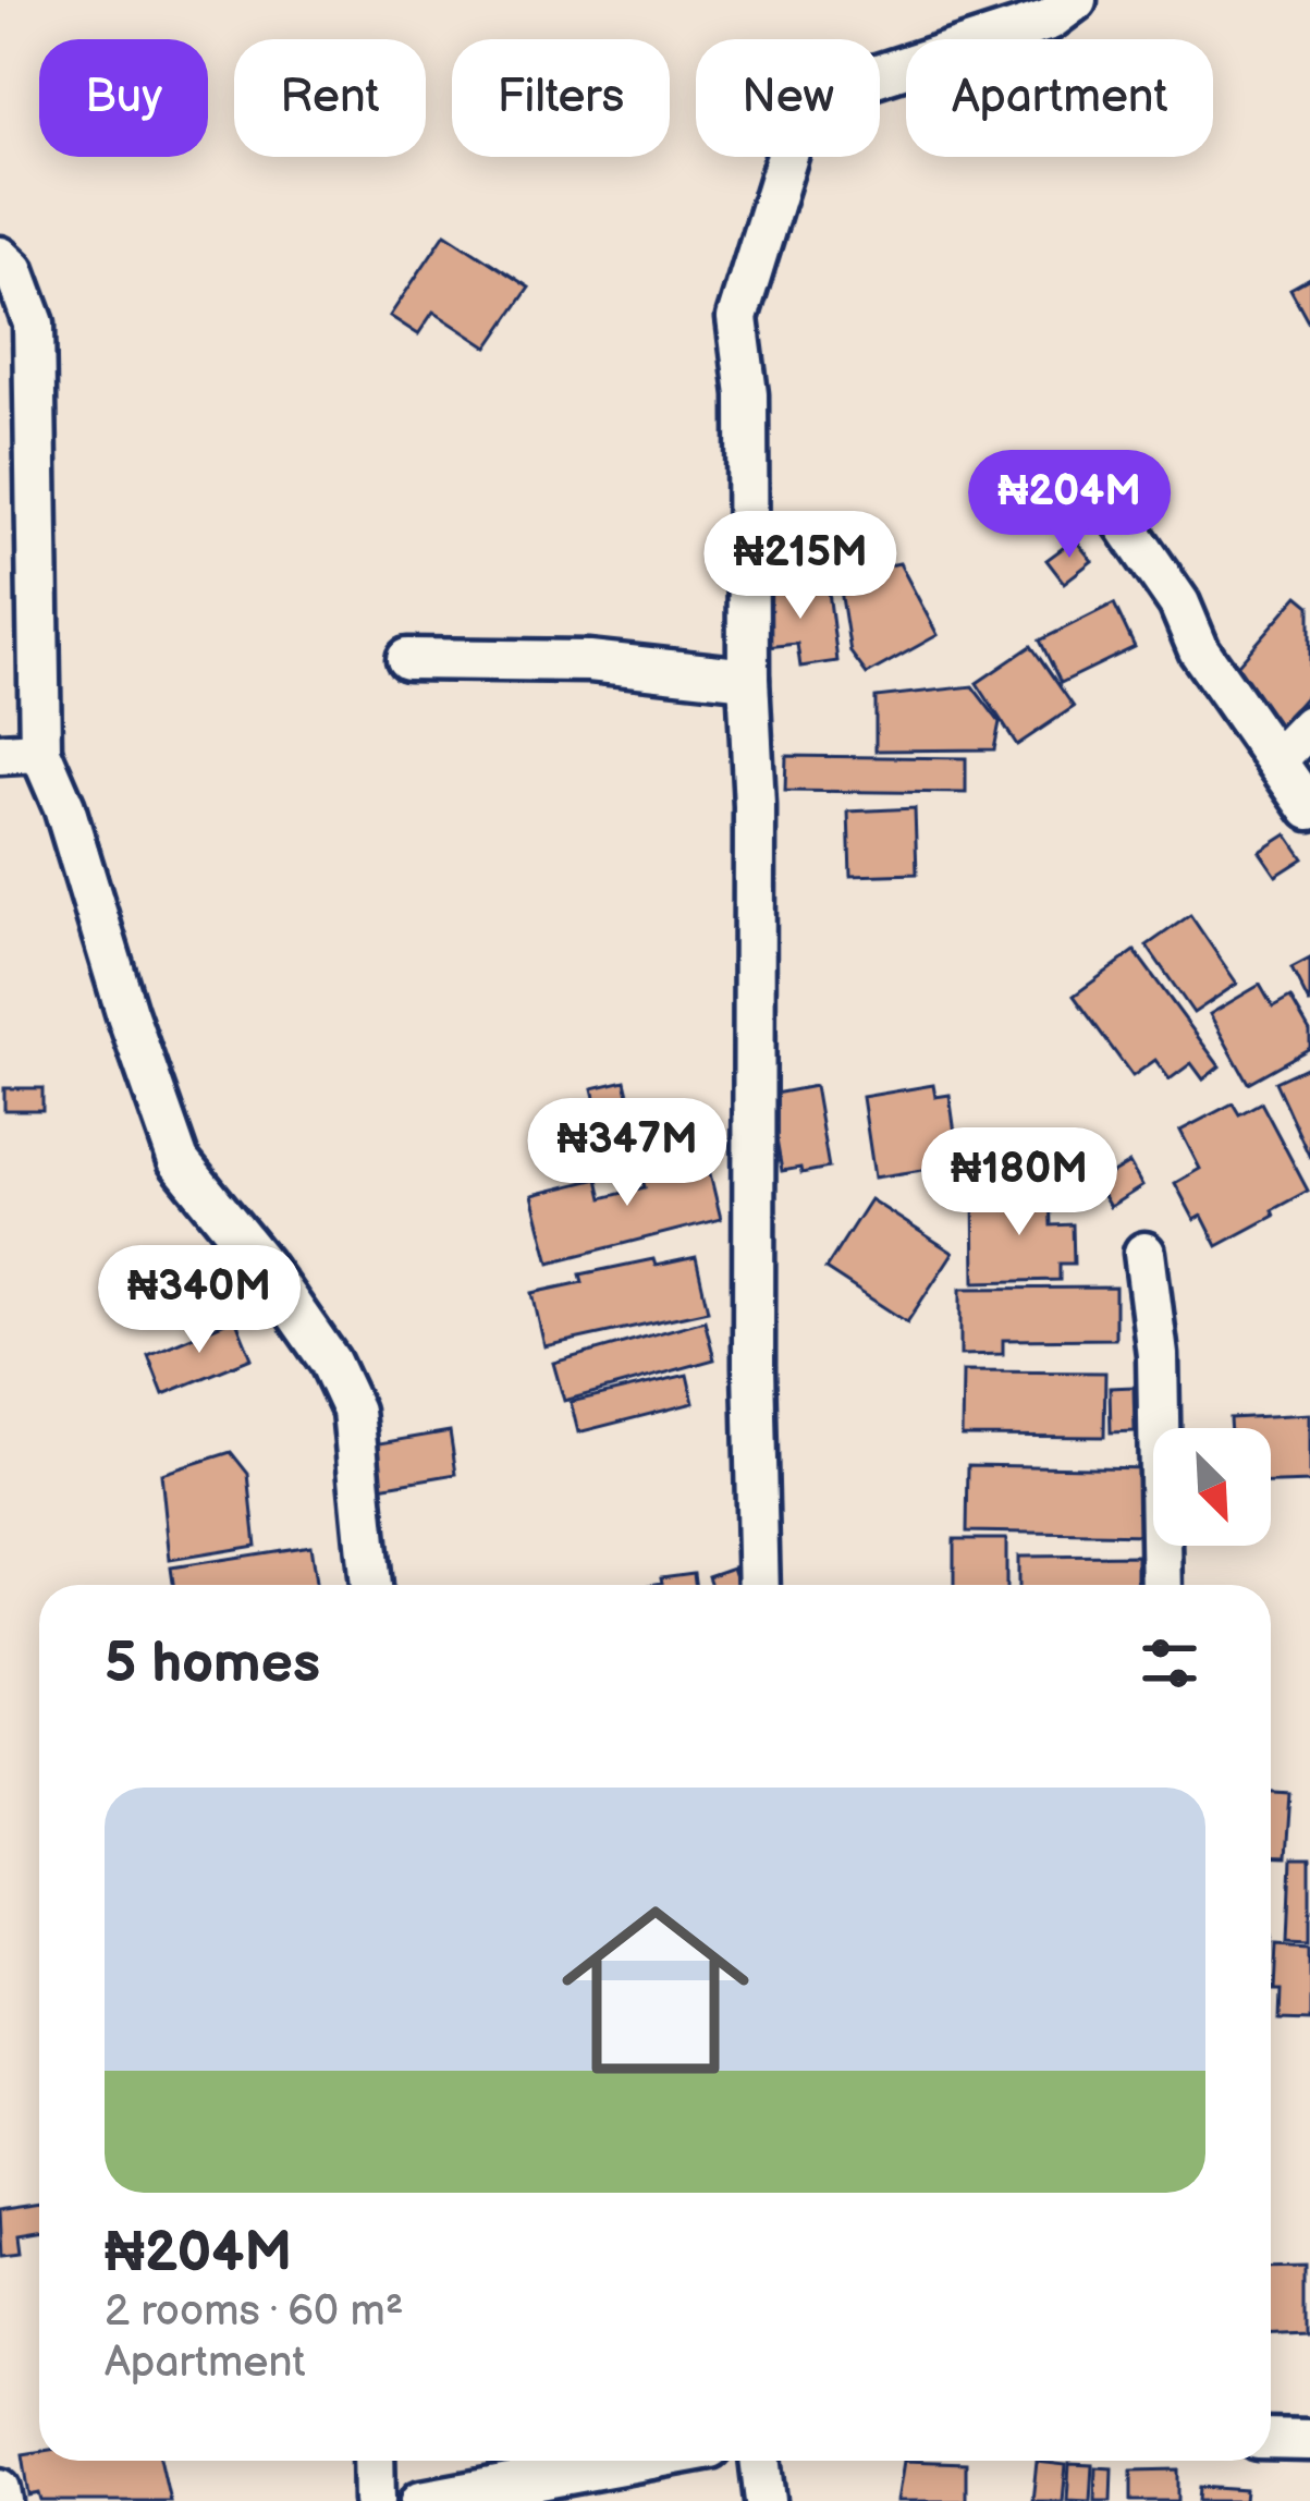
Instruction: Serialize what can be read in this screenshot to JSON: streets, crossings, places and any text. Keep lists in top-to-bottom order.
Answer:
{
  "north": "bottom right",
  "page": {
    "chip": [
      "Buy",
      "Rent",
      "Filters",
      "New",
      "Apartment"
    ],
    "price": [
      "₦204M",
      "₦215M",
      "₦347M",
      "₦180M",
      "₦340M"
    ],
    "heading": "5 homes",
    "list": [
      {
        "name": "₦204M",
        "note": "2 rooms · 60 m² · Apartment"
      }
    ]
  }
}
